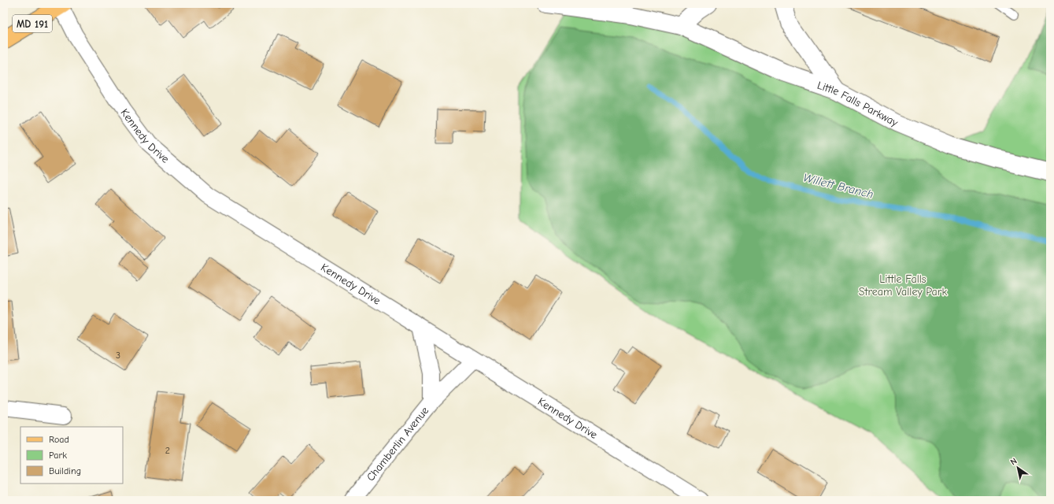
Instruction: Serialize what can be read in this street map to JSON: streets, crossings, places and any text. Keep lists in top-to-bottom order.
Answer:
{
  "streets": {
    "main road": ["MD 191"],
    "street": ["Little Falls Parkway", "Kennedy Drive", "Chamberlin Avenue"]
  },
  "crossings": [
    ["MD 191", "Kennedy Drive"],
    ["Kennedy Drive", "Chamberlin Avenue"]
  ],
  "water": ["Willett Branch"],
  "parks": ["Little Falls Stream Valley Park"],
  "house_numbers": ["3", "2"],
  "legend": ["Road", "Park", "Building"],
  "north": "top left"
}
